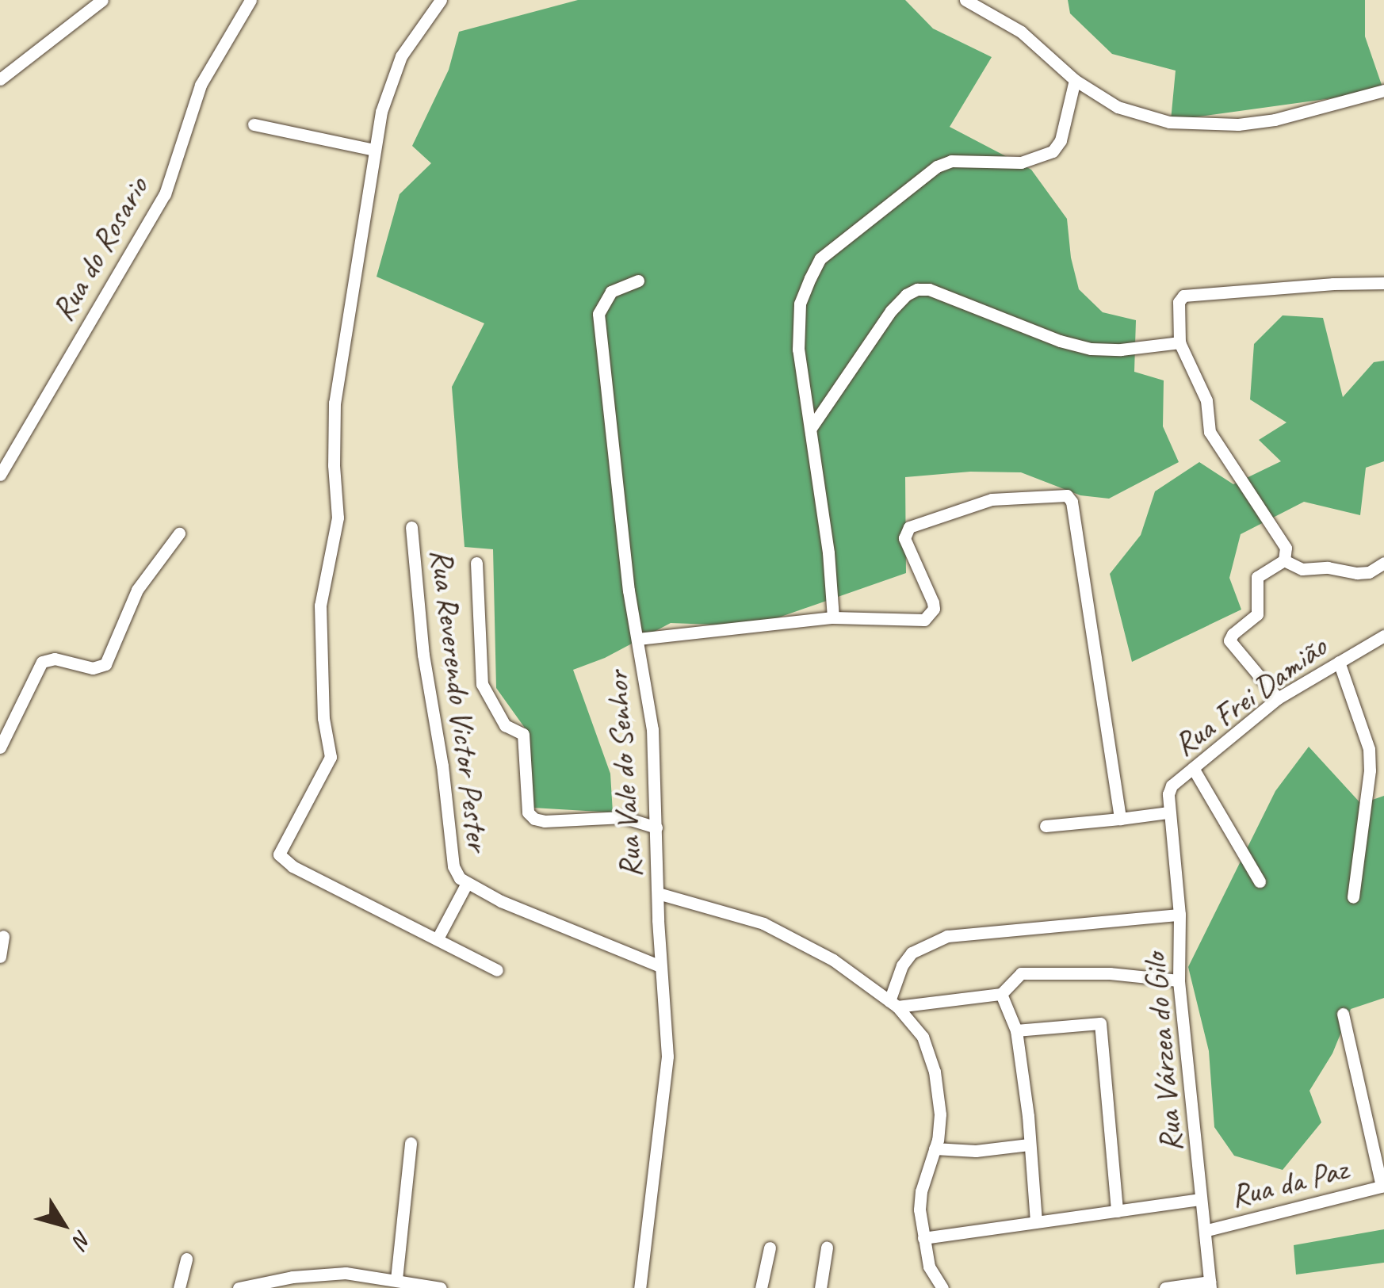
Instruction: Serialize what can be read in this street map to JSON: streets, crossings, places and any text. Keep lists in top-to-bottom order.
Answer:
{
  "streets": {
    "street": [
      "Rua do Rosario",
      "Rua Frei Damião",
      "Rua Reverendo Victor Pester",
      "Rua Vale do Senhor",
      "Rua Várzea do Gilo",
      "Rua da Paz"
    ]
  },
  "crossings": [
    ["Rua Frei Damião", "Rua Várzea do Gilo"],
    ["Rua Várzea do Gilo", "Rua da Paz"]
  ],
  "north": "bottom right"
}
